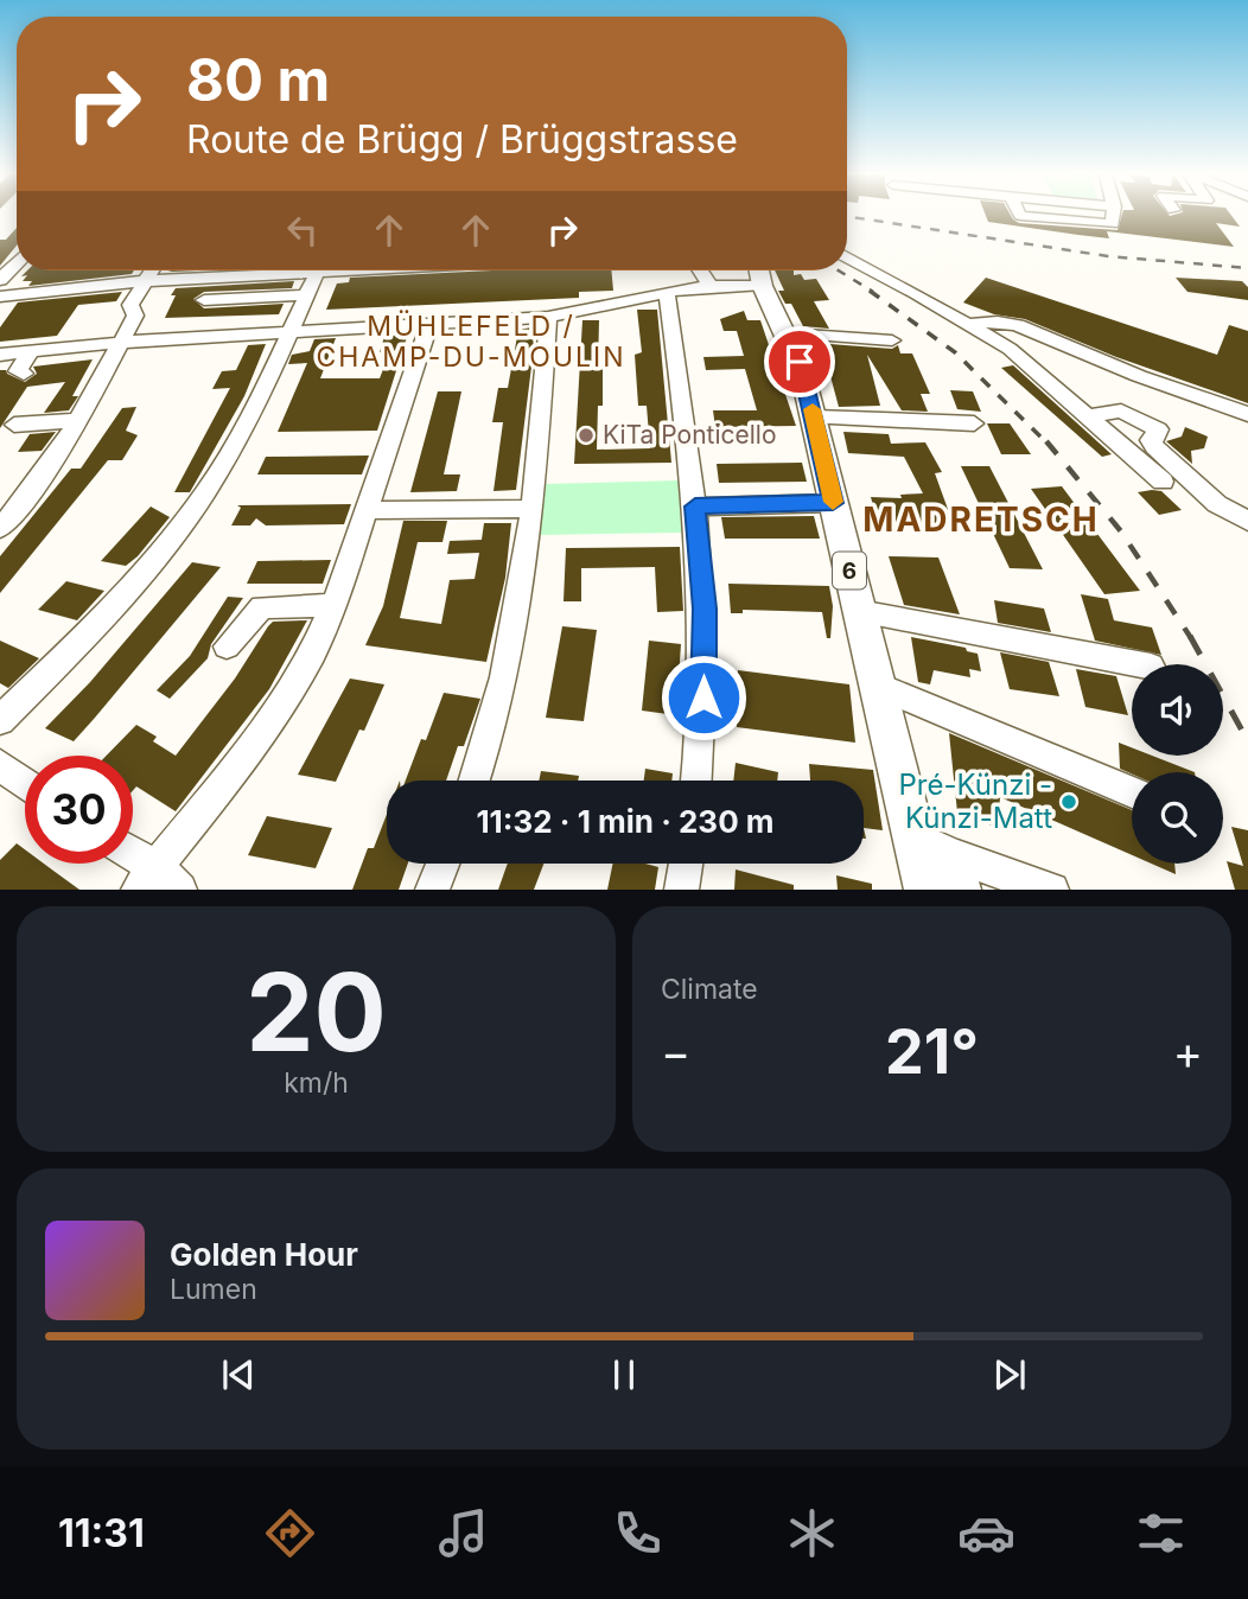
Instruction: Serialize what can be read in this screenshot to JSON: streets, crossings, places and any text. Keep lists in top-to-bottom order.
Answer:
{
  "streets": {
    "main road": ["6"]
  },
  "districts": ["MÜHLEFELD / CHAMP-DU-MOULIN", "MADRETSCH"],
  "places": ["KiTa Ponticello", "Pré-Künzi - Künzi-Matt"],
  "page": {
    "turn": ["80 m", "Route de Brügg / Brüggstrasse"],
    "limit": "30",
    "trip": "11:32 · 1 min · 230 m",
    "tile": [
      ["20", "km/h"],
      "Climate"
    ],
    "heat": ["−", "21°", "+"],
    "song": ["Golden Hour", "Lumen"],
    "tabs": "11:31"
  }
}
